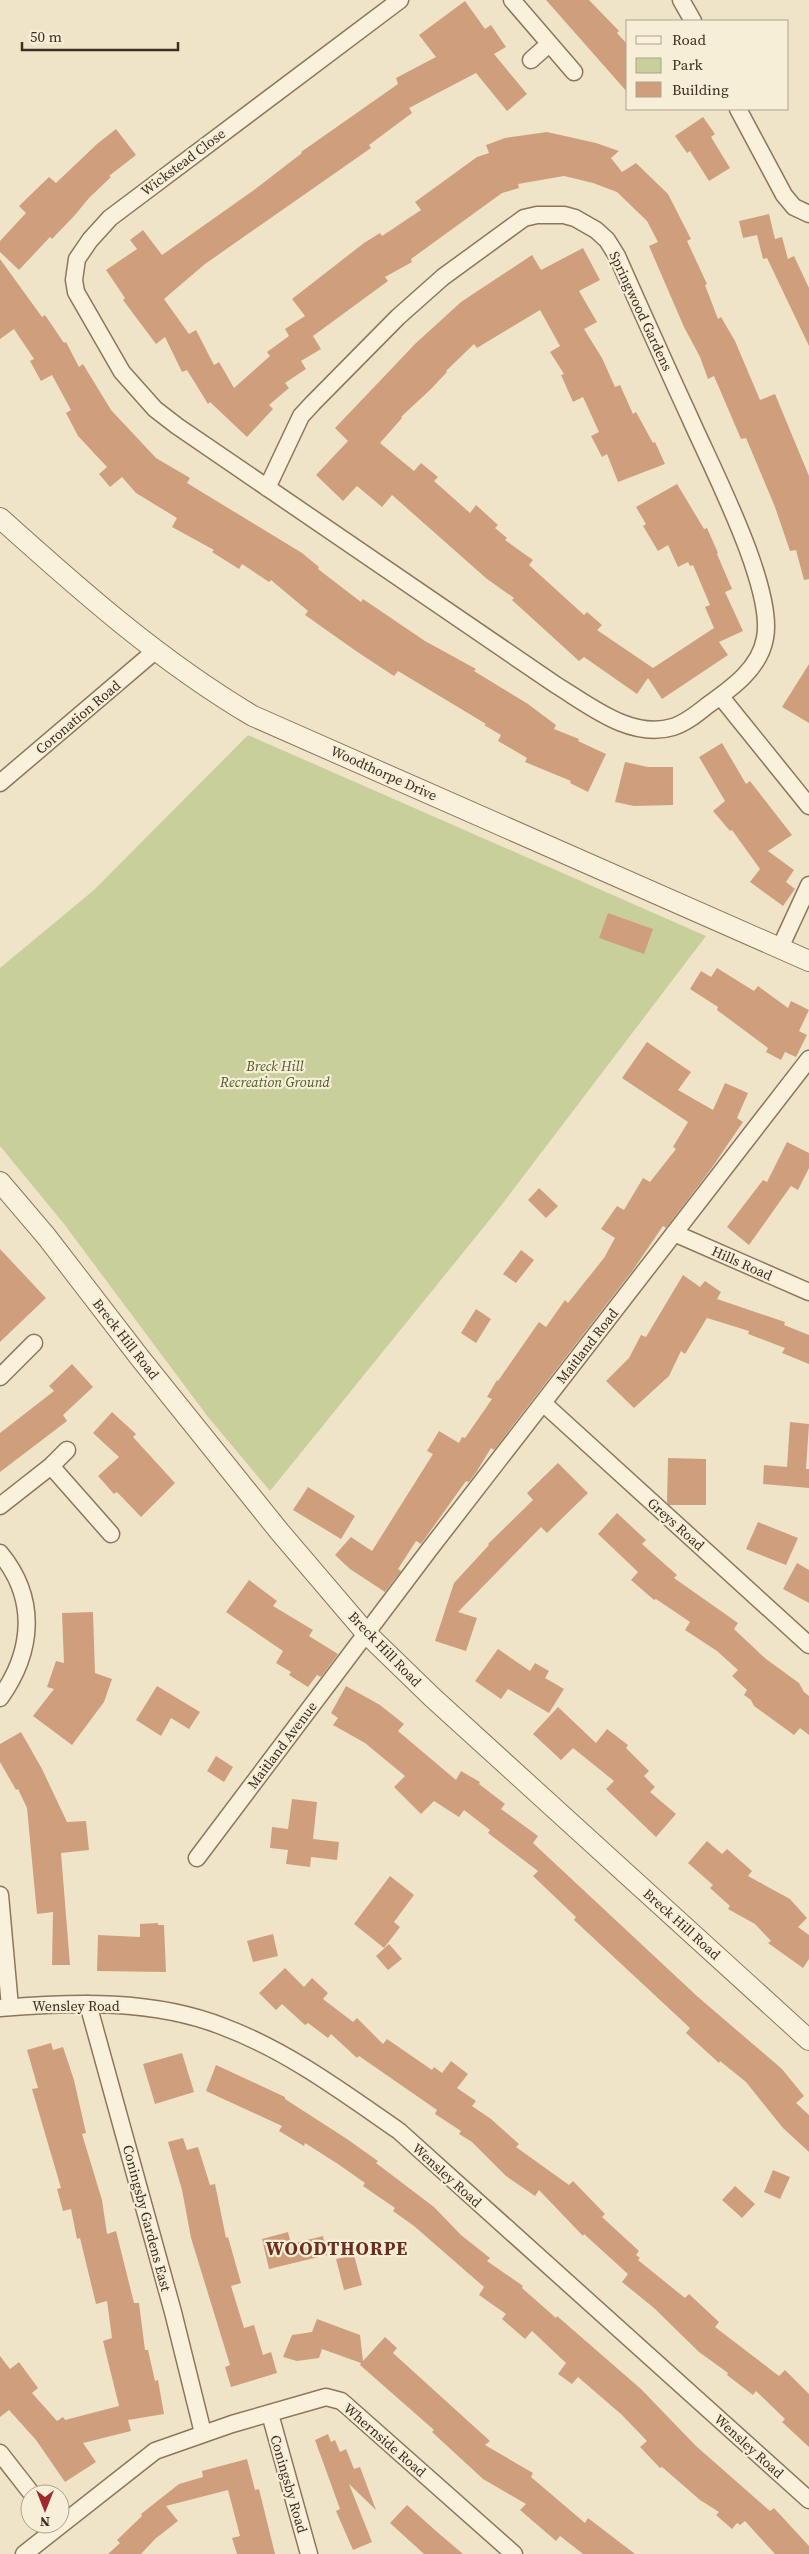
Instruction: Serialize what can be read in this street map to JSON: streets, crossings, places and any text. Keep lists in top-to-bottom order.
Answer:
{
  "streets": {
    "street": [
      "Wickstead Close",
      "Springwood Gardens",
      "Coronation Road",
      "Woodthorpe Drive",
      "Hills Road",
      "Breck Hill Road",
      "Maitland Road",
      "Greys Road",
      "Maitland Avenue",
      "Wensley Road",
      "Coningsby Gardens East",
      "Whernside Road",
      "Coningsby Road"
    ]
  },
  "crossings": [
    ["Wickstead Close", "Springwood Gardens"],
    ["Coronation Road", "Woodthorpe Drive"],
    ["Hills Road", "Maitland Road"],
    ["Breck Hill Road", "Maitland Road"],
    ["Breck Hill Road", "Maitland Avenue"],
    ["Maitland Road", "Greys Road"],
    ["Maitland Road", "Maitland Avenue"],
    ["Wensley Road", "Coningsby Gardens East"],
    ["Coningsby Gardens East", "Whernside Road"],
    ["Whernside Road", "Coningsby Road"]
  ],
  "districts": ["WOODTHORPE"],
  "parks": ["Breck Hill Recreation Ground"],
  "legend": ["Road", "Park", "Building"],
  "scale_bar": "50 m",
  "north": "bottom"
}
